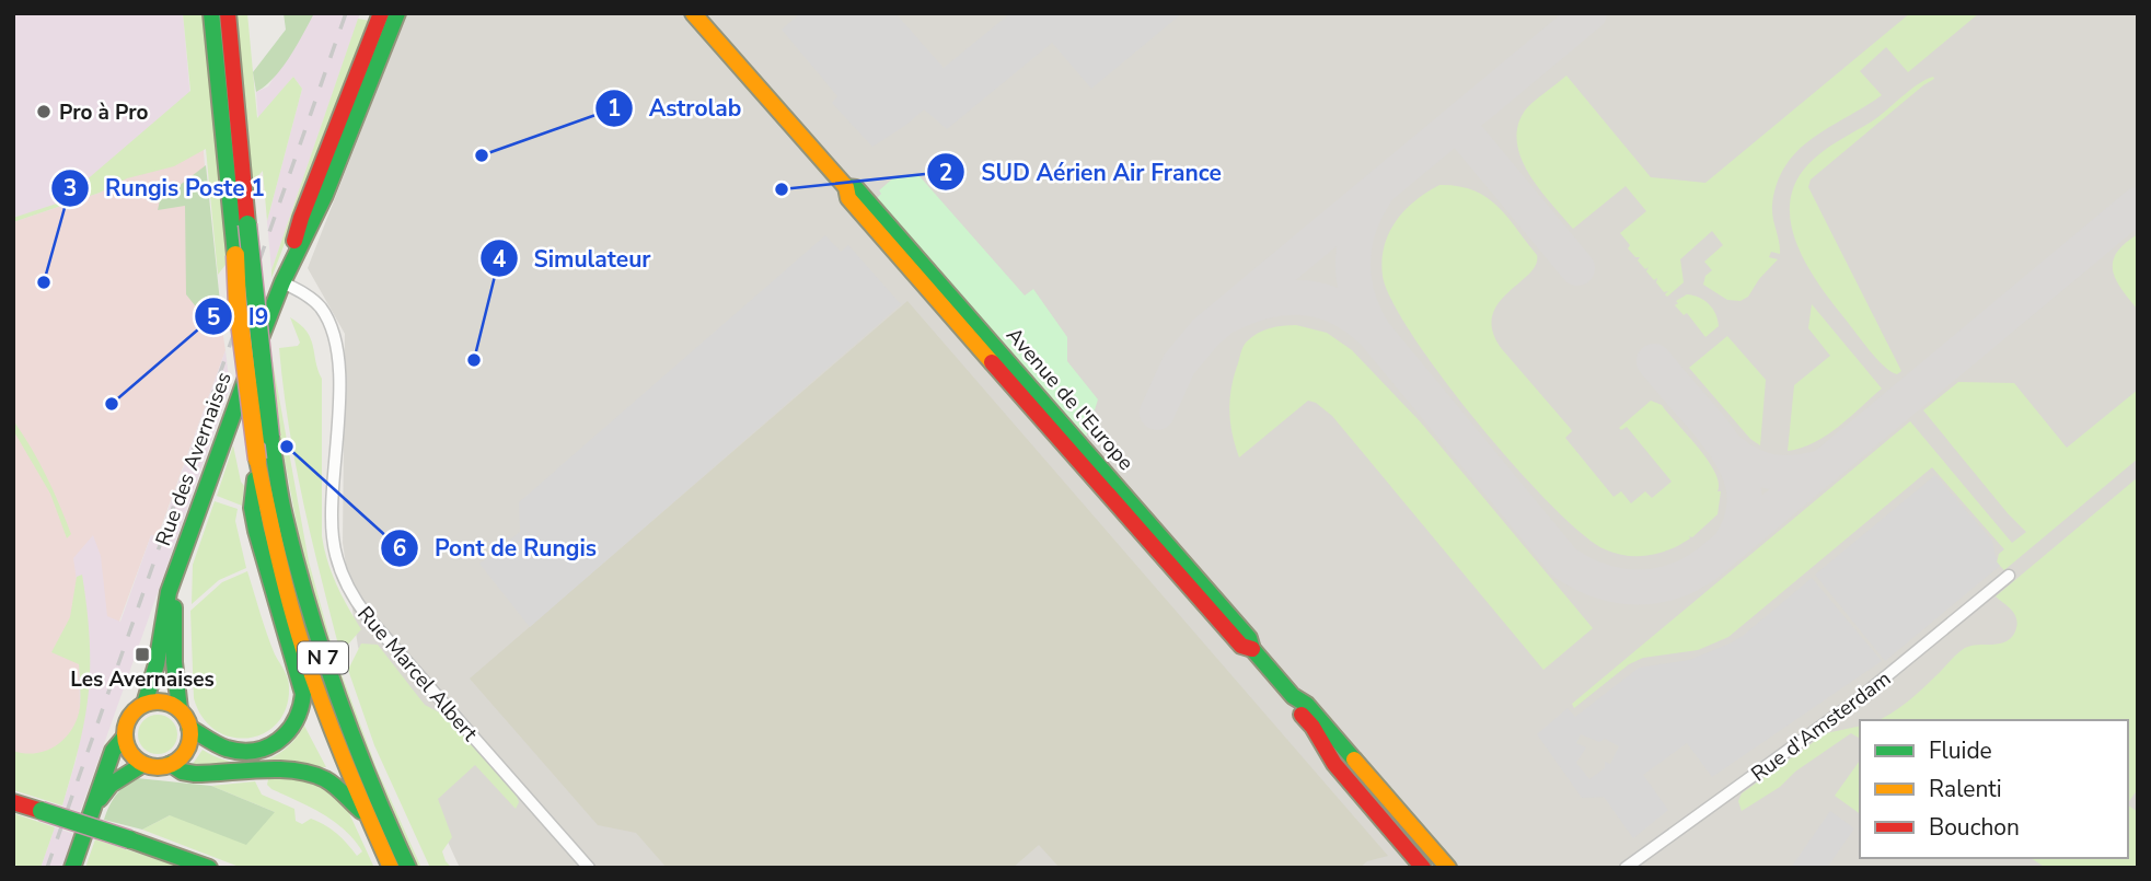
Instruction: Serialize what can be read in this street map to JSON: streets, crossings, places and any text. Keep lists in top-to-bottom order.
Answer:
{
  "streets": {
    "main road": ["Avenue de l'Europe", "Rue des Avernaises", "N 7"],
    "street": ["Rue Marcel Albert", "Rue d'Amsterdam"]
  },
  "crossings": [
    ["Rue des Avernaises", "Rue Marcel Albert"]
  ],
  "places": {
    "other": [
      "Pro à Pro",
      "Astrolab",
      "SUD Aérien Air France",
      "Rungis Poste 1",
      "Simulateur",
      "I9",
      "Pont de Rungis"
    ],
    "transit": ["Les Avernaises"]
  },
  "legend": ["Fluide", "Ralenti", "Bouchon"]
}
